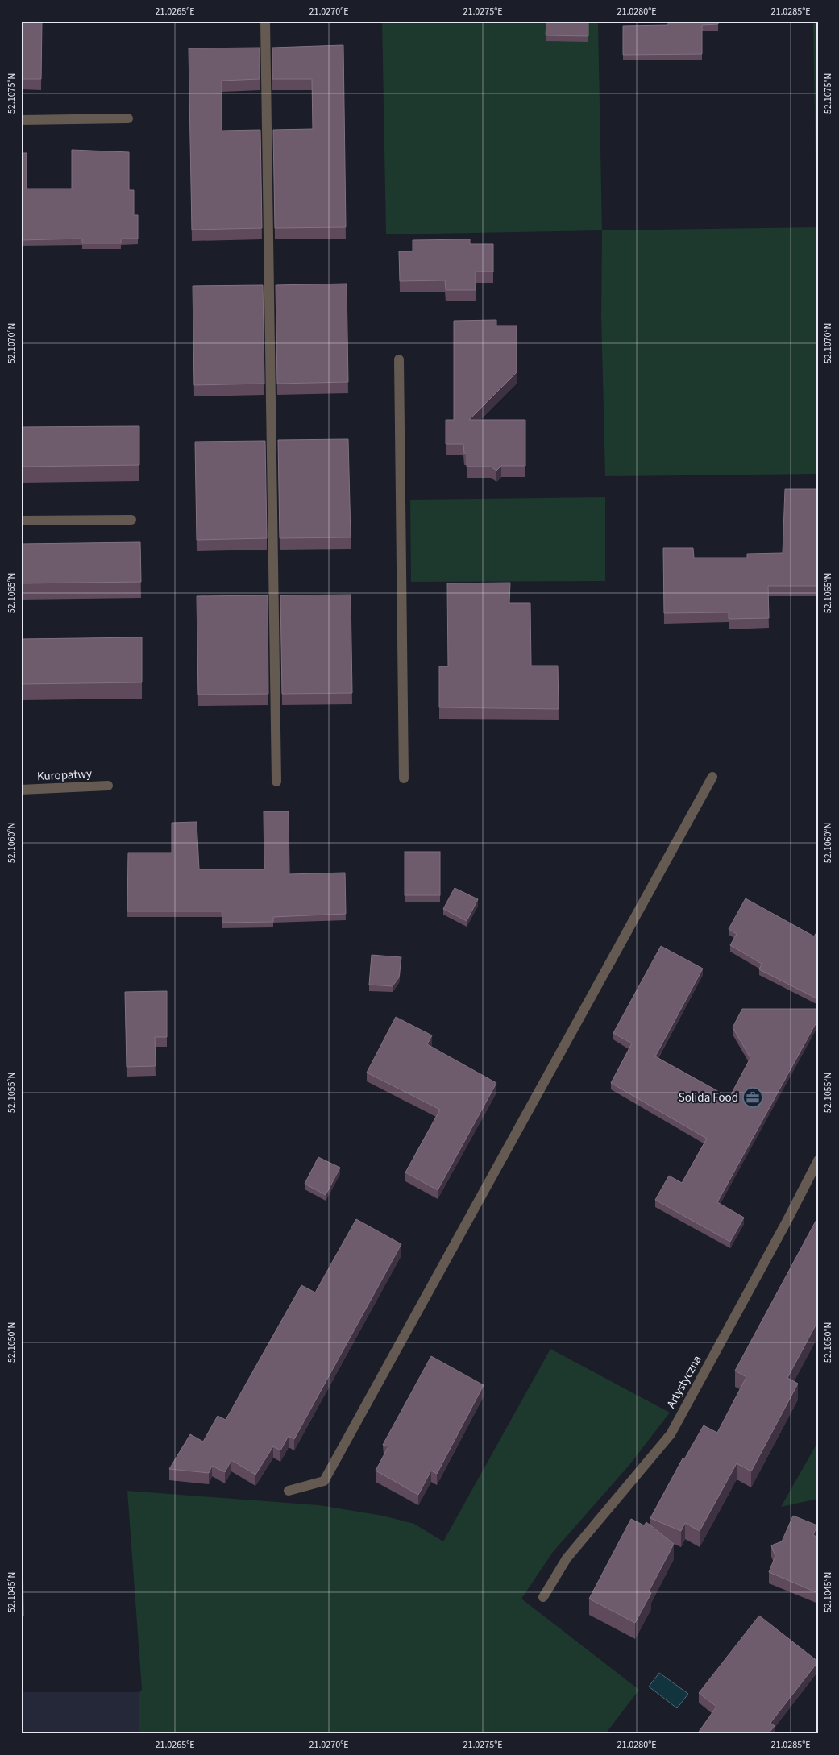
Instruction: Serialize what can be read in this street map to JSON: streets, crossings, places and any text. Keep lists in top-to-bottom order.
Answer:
{
  "streets": {
    "street": ["Kuropatwy", "Artystyczna"]
  },
  "places": {
    "office": ["Solida Food"]
  },
  "coordinates": [
    "21.0265°E",
    "21.0270°E",
    "21.0275°E",
    "21.0280°E",
    "21.0285°E",
    "52.1075°N",
    "52.1070°N",
    "52.1065°N",
    "52.1060°N",
    "52.1055°N",
    "52.1050°N",
    "52.1045°N"
  ]
}
